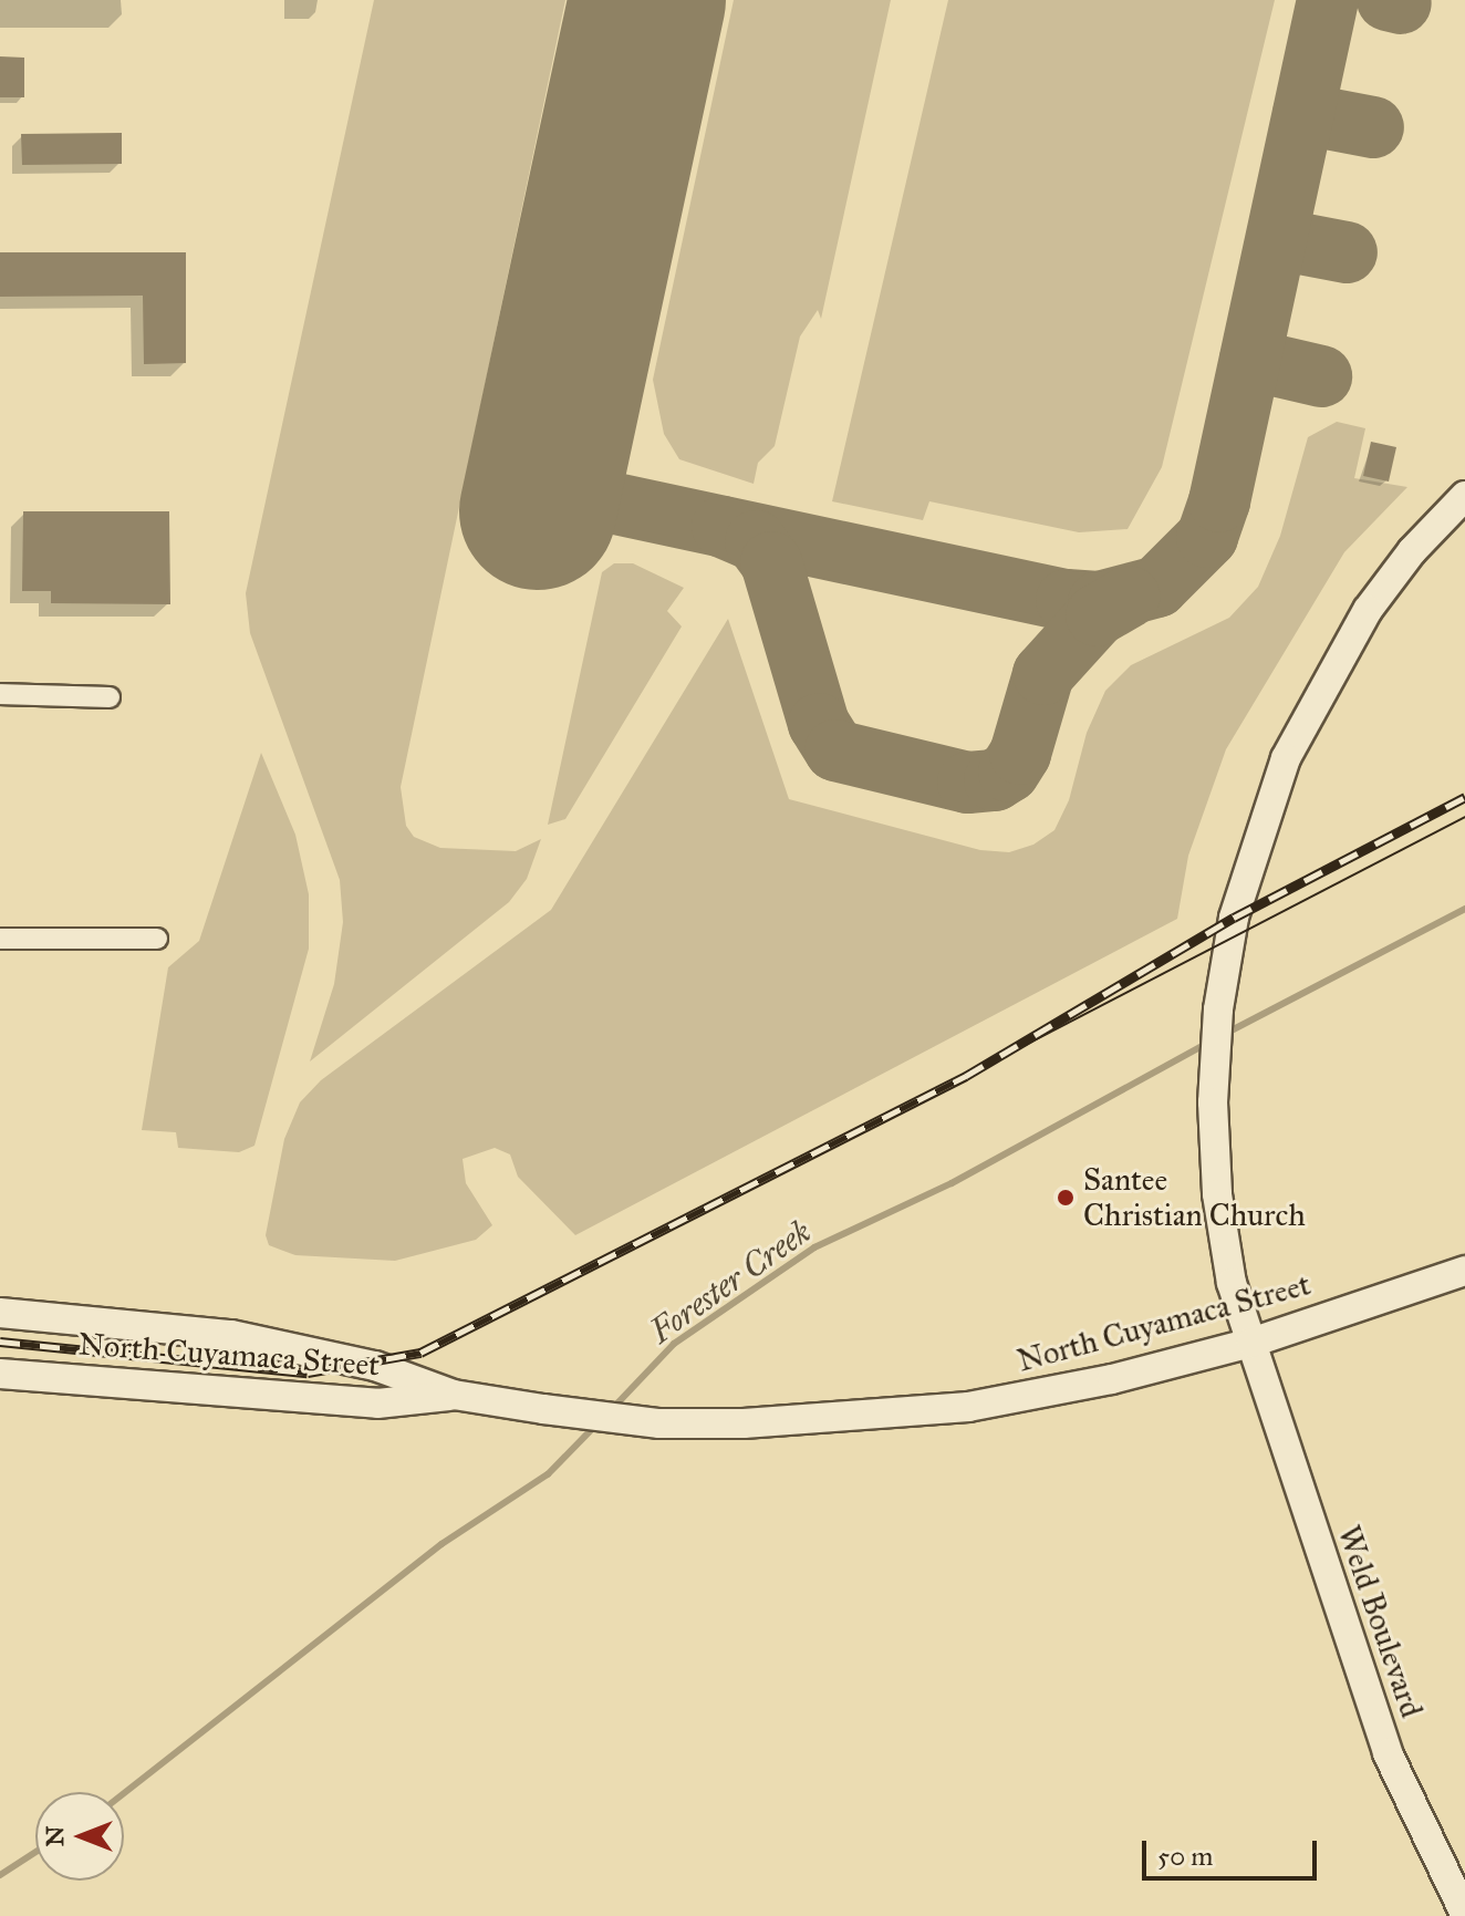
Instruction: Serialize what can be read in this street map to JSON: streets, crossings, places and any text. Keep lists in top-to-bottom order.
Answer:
{
  "streets": {
    "main road": ["North Cuyamaca Street", "Weld Boulevard"]
  },
  "crossings": [
    ["North Cuyamaca Street", "Weld Boulevard"]
  ],
  "water": ["Forester Creek"],
  "places": ["Santee Christian Church"],
  "scale_bar": "50 m",
  "north": "left"
}
